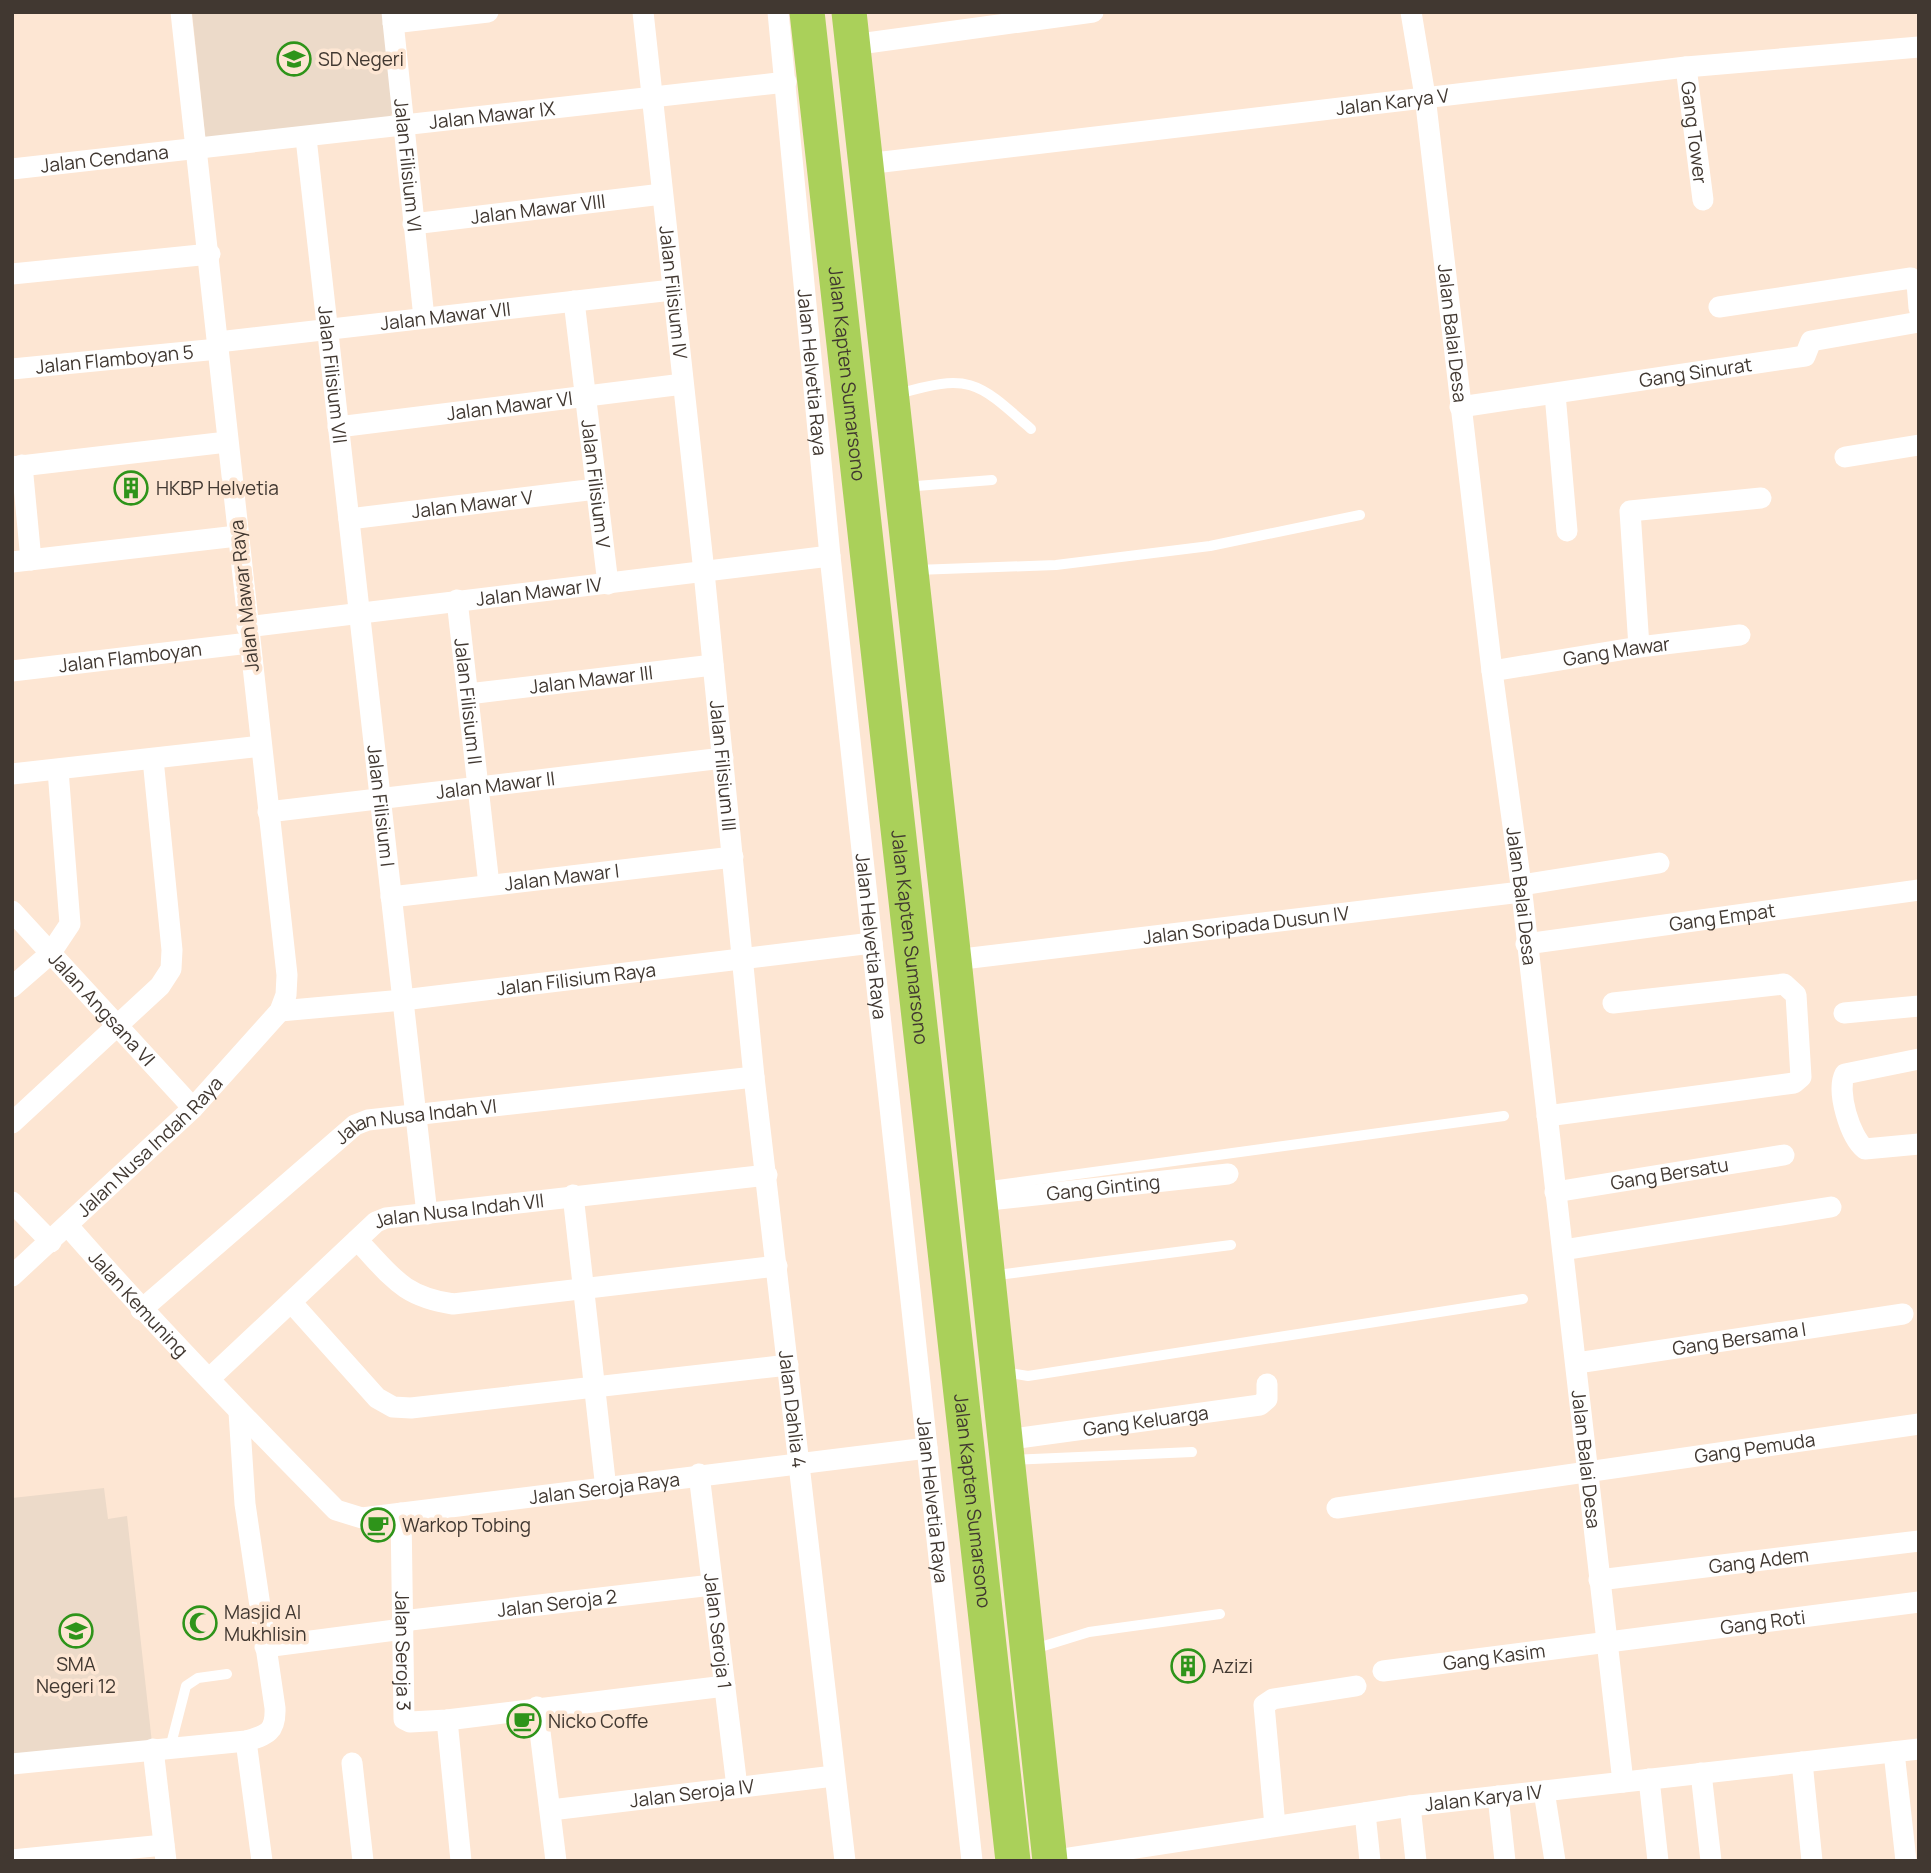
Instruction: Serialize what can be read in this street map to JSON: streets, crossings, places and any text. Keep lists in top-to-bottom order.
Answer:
{
  "streets": {
    "highway": ["Jalan Kapten Sumarsono"],
    "street": [
      "Jalan Karya V",
      "Jalan Mawar IX",
      "Gang Tower",
      "Jalan Cendana",
      "Jalan Filisium VI",
      "Jalan Mawar VIII",
      "Jalan Filisium IV",
      "Jalan Mawar VII",
      "Jalan Balai Desa",
      "Jalan Flamboyan 5",
      "Jalan Helvetia Raya",
      "Gang Sinurat",
      "Jalan Filisium VII",
      "Jalan Mawar VI",
      "Jalan Filisium V",
      "Jalan Mawar V",
      "Jalan Mawar IV",
      "Jalan Mawar Raya",
      "Gang Mawar",
      "Jalan Flamboyan",
      "Jalan Mawar III",
      "Jalan Filisium II",
      "Jalan Filisium III",
      "Jalan Mawar II",
      "Jalan Filisium I",
      "Jalan Mawar I",
      "Gang Empat",
      "Jalan Soripada Dusun IV",
      "Jalan Filisium Raya",
      "Jalan Angsana VI",
      "Jalan Nusa Indah VI",
      "Jalan Nusa Indah Raya",
      "Gang Bersatu",
      "Gang Ginting",
      "Jalan Nusa Indah VII",
      "Jalan Kemuning",
      "Gang Bersama I",
      "Jalan Dahlia 4",
      "Gang Keluarga",
      "Gang Pemuda",
      "Jalan Seroja Raya",
      "Gang Adem",
      "Jalan Seroja 2",
      "Gang Roti",
      "Jalan Seroja 1",
      "Jalan Seroja 3",
      "Gang Kasim",
      "Jalan Seroja IV",
      "Jalan Karya IV"
    ]
  },
  "crossings": [
    ["Jalan Karya V", "Gang Tower"],
    ["Jalan Karya V", "Jalan Balai Desa"],
    ["Jalan Karya V", "Jalan Kapten Sumarsono"],
    ["Jalan Mawar IX", "Jalan Cendana"],
    ["Jalan Mawar IX", "Jalan Filisium VI"],
    ["Jalan Mawar IX", "Jalan Filisium IV"],
    ["Jalan Mawar IX", "Jalan Helvetia Raya"],
    ["Jalan Mawar IX", "Jalan Filisium VII"],
    ["Jalan Mawar IX", "Jalan Mawar Raya"],
    ["Jalan Cendana", "Jalan Mawar Raya"],
    ["Jalan Filisium VI", "Jalan Mawar VIII"],
    ["Jalan Filisium VI", "Jalan Mawar VII"],
    ["Jalan Mawar VIII", "Jalan Filisium IV"],
    ["Jalan Filisium IV", "Jalan Mawar VII"],
    ["Jalan Filisium IV", "Jalan Mawar VI"],
    ["Jalan Filisium IV", "Jalan Mawar IV"],
    ["Jalan Filisium IV", "Jalan Filisium III"],
    ["Jalan Mawar VII", "Jalan Flamboyan 5"],
    ["Jalan Mawar VII", "Jalan Filisium VII"],
    ["Jalan Mawar VII", "Jalan Filisium V"],
    ["Jalan Mawar VII", "Jalan Mawar Raya"],
    ["Jalan Balai Desa", "Gang Sinurat"],
    ["Jalan Balai Desa", "Gang Mawar"],
    ["Jalan Balai Desa", "Gang Empat"],
    ["Jalan Balai Desa", "Jalan Soripada Dusun IV"],
    ["Jalan Balai Desa", "Gang Bersatu"],
    ["Jalan Balai Desa", "Gang Bersama I"],
    ["Jalan Balai Desa", "Gang Pemuda"],
    ["Jalan Balai Desa", "Gang Adem"],
    ["Jalan Balai Desa", "Gang Roti"],
    ["Jalan Balai Desa", "Gang Kasim"],
    ["Jalan Balai Desa", "Jalan Karya IV"],
    ["Jalan Flamboyan 5", "Jalan Mawar Raya"],
    ["Jalan Helvetia Raya", "Jalan Mawar IV"],
    ["Jalan Helvetia Raya", "Jalan Filisium Raya"],
    ["Jalan Helvetia Raya", "Jalan Seroja Raya"],
    ["Jalan Kapten Sumarsono", "Jalan Soripada Dusun IV"],
    ["Jalan Kapten Sumarsono", "Gang Ginting"],
    ["Jalan Kapten Sumarsono", "Gang Keluarga"],
    ["Jalan Kapten Sumarsono", "Jalan Karya IV"],
    ["Jalan Filisium VII", "Jalan Mawar VI"],
    ["Jalan Filisium VII", "Jalan Mawar V"],
    ["Jalan Filisium VII", "Jalan Mawar IV"],
    ["Jalan Filisium VII", "Jalan Filisium I"],
    ["Jalan Mawar VI", "Jalan Filisium V"],
    ["Jalan Filisium V", "Jalan Mawar V"],
    ["Jalan Filisium V", "Jalan Mawar IV"],
    ["Jalan Mawar IV", "Jalan Mawar Raya"],
    ["Jalan Mawar IV", "Jalan Flamboyan"],
    ["Jalan Mawar IV", "Jalan Filisium II"],
    ["Jalan Mawar IV", "Jalan Filisium III"],
    ["Jalan Mawar IV", "Jalan Filisium I"],
    ["Jalan Mawar Raya", "Jalan Flamboyan"],
    ["Jalan Mawar Raya", "Jalan Mawar II"],
    ["Jalan Mawar Raya", "Jalan Filisium Raya"],
    ["Jalan Mawar Raya", "Jalan Nusa Indah Raya"],
    ["Jalan Mawar III", "Jalan Filisium II"],
    ["Jalan Mawar III", "Jalan Filisium III"],
    ["Jalan Filisium II", "Jalan Mawar II"],
    ["Jalan Filisium II", "Jalan Mawar I"],
    ["Jalan Filisium III", "Jalan Mawar II"],
    ["Jalan Filisium III", "Jalan Mawar I"],
    ["Jalan Filisium III", "Jalan Filisium Raya"],
    ["Jalan Filisium III", "Jalan Dahlia 4"],
    ["Jalan Mawar II", "Jalan Filisium I"],
    ["Jalan Filisium I", "Jalan Mawar I"],
    ["Jalan Filisium I", "Jalan Filisium Raya"],
    ["Jalan Filisium I", "Jalan Nusa Indah VI"],
    ["Jalan Filisium I", "Jalan Nusa Indah VII"],
    ["Jalan Filisium Raya", "Jalan Nusa Indah Raya"],
    ["Jalan Filisium Raya", "Jalan Dahlia 4"],
    ["Jalan Angsana VI", "Jalan Nusa Indah Raya"],
    ["Jalan Nusa Indah VI", "Jalan Kemuning"],
    ["Jalan Nusa Indah VI", "Jalan Dahlia 4"],
    ["Jalan Nusa Indah Raya", "Jalan Kemuning"],
    ["Jalan Nusa Indah VII", "Jalan Kemuning"],
    ["Jalan Nusa Indah VII", "Jalan Dahlia 4"],
    ["Jalan Nusa Indah VII", "Jalan Seroja Raya"],
    ["Jalan Kemuning", "Jalan Seroja Raya"],
    ["Jalan Dahlia 4", "Jalan Seroja Raya"],
    ["Jalan Dahlia 4", "Jalan Seroja IV"],
    ["Jalan Seroja Raya", "Jalan Seroja 1"],
    ["Jalan Seroja Raya", "Jalan Seroja 3"],
    ["Jalan Seroja 2", "Jalan Seroja 1"],
    ["Jalan Seroja 2", "Jalan Seroja 3"],
    ["Gang Roti", "Gang Kasim"],
    ["Jalan Seroja 1", "Jalan Seroja 3"],
    ["Jalan Seroja 1", "Jalan Seroja IV"]
  ],
  "places": {
    "school or university": ["SD Negeri", "SMA Negeri 12"],
    "building": ["HKBP Helvetia", "Azizi"],
    "cafe": ["Warkop Tobing", "Nicko Coffe"],
    "mosque": ["Masjid Al Mukhlisin"]
  }
}
